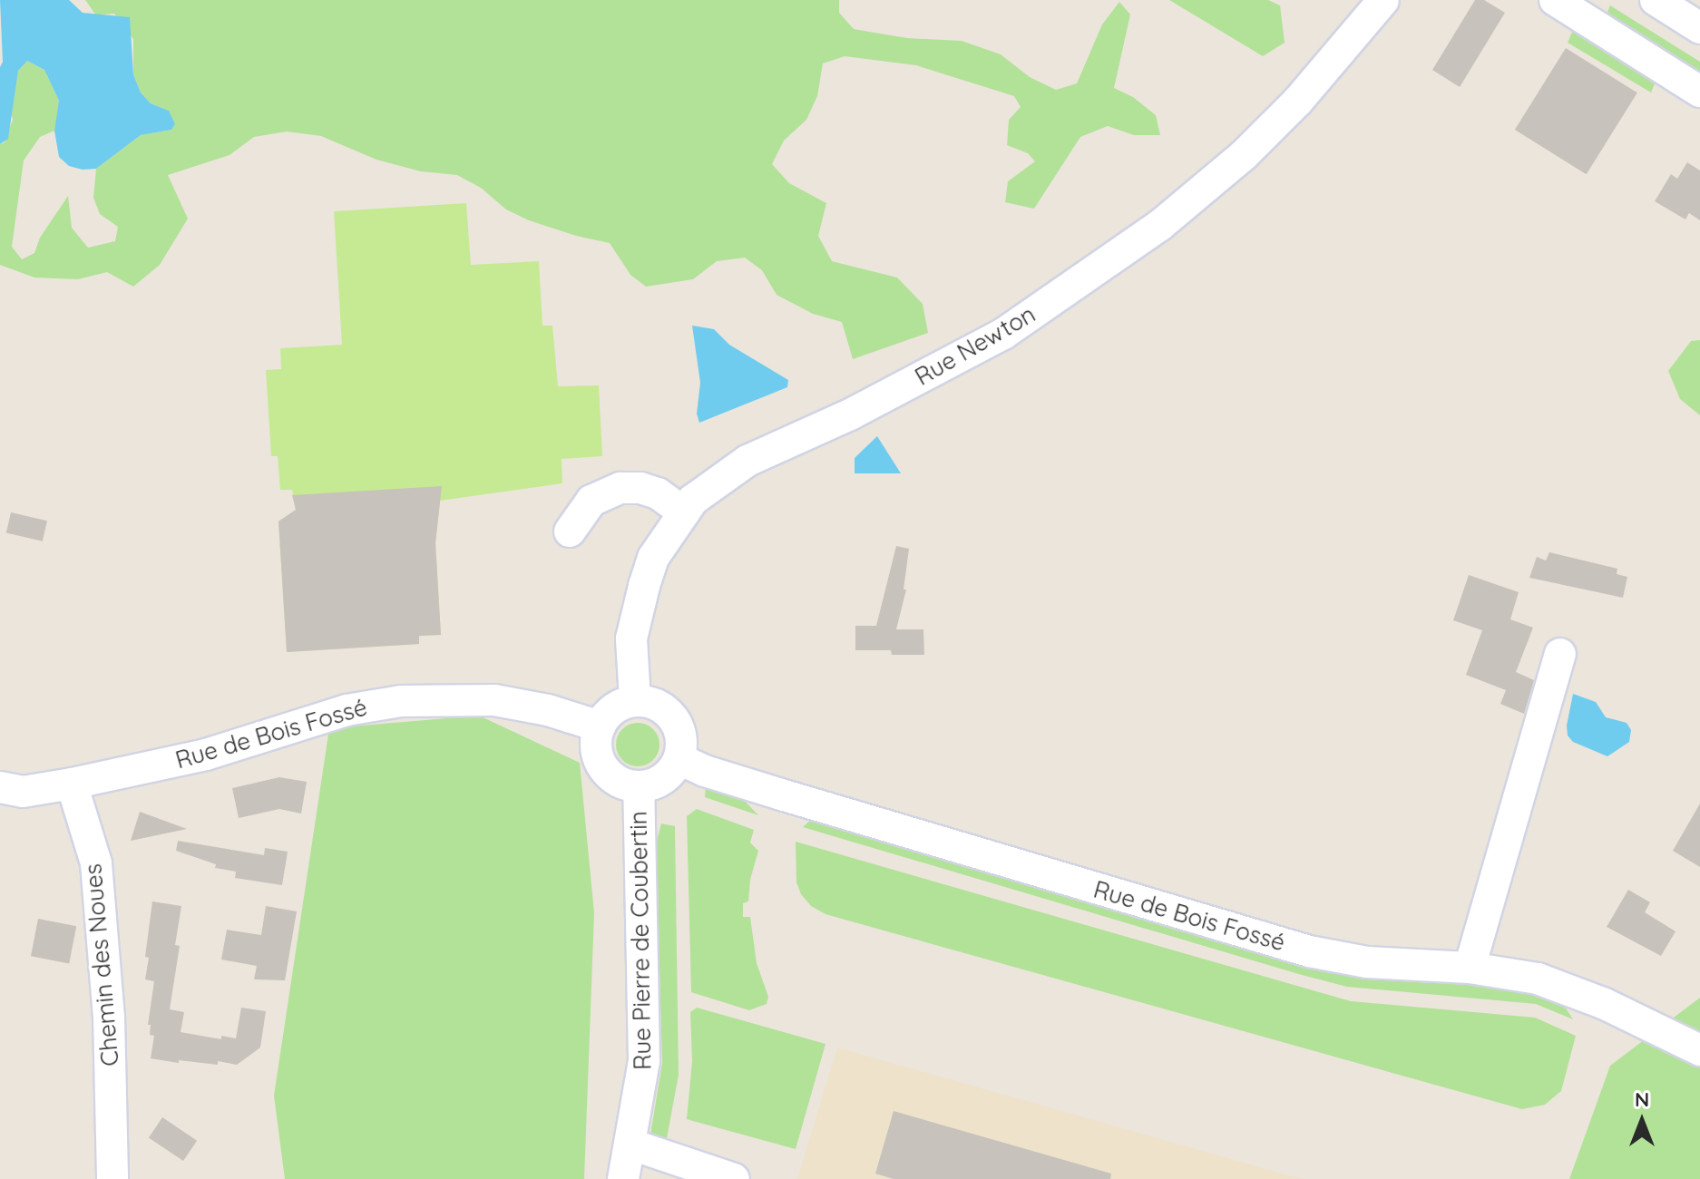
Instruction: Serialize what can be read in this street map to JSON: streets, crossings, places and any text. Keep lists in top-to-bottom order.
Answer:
{
  "streets": {
    "street": [
      "Rue Newton",
      "Rue de Bois Fossé",
      "Rue Pierre de Coubertin",
      "Chemin des Noues"
    ]
  },
  "crossings": [
    ["Rue Newton", "Rue de Bois Fossé"],
    ["Rue Newton", "Rue Pierre de Coubertin"],
    ["Rue de Bois Fossé", "Rue Pierre de Coubertin"],
    ["Rue de Bois Fossé", "Chemin des Noues"]
  ],
  "north": "top"
}
